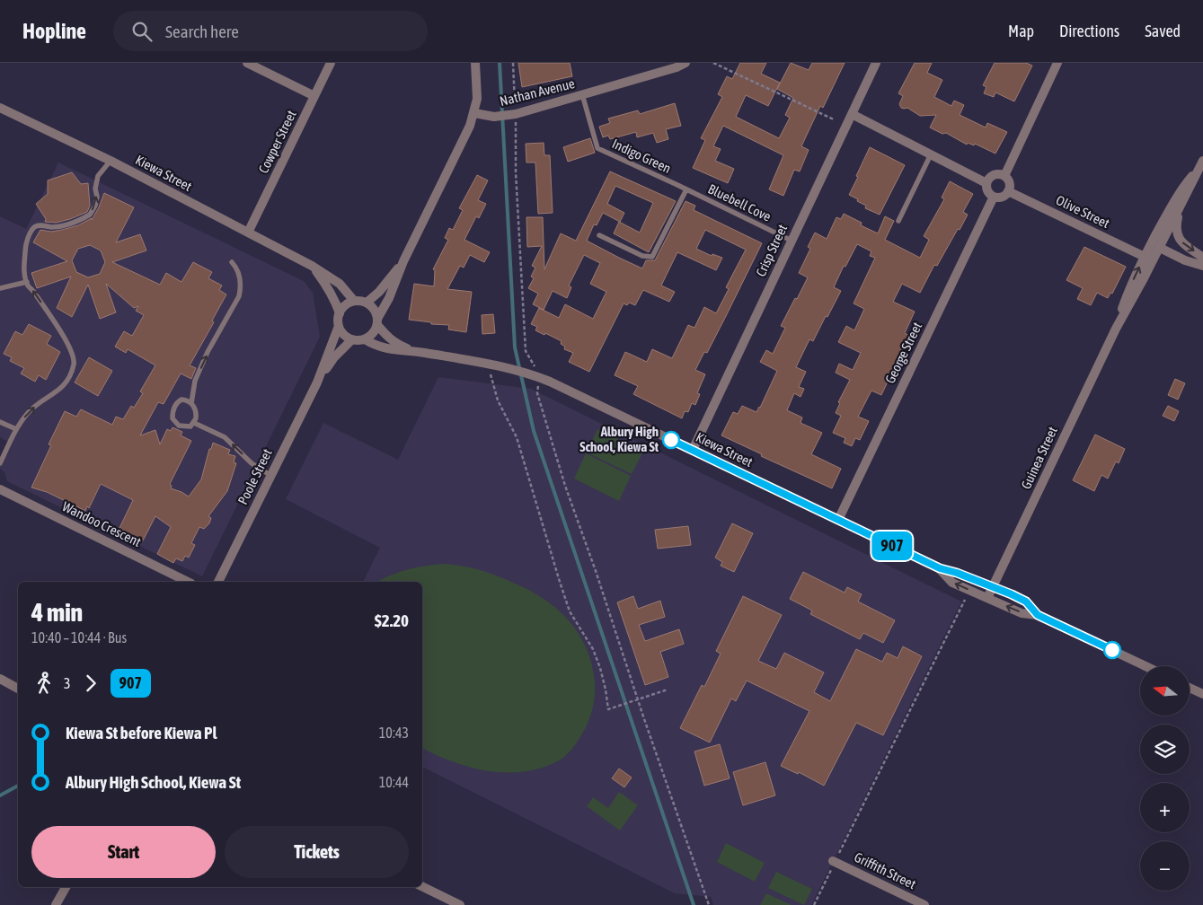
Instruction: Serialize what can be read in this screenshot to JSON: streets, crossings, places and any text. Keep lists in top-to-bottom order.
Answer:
{
  "streets": {
    "street": [
      "Nathan Avenue",
      "Cowper Street",
      "Kiewa Street",
      "Olive Street",
      "Crisp Street",
      "George Street",
      "Guinea Street",
      "Poole Street",
      "Wandoo Crescent",
      "Griffith Street"
    ],
    "lane": ["Indigo Green", "Bluebell Cove"]
  },
  "crossings": [
    ["Nathan Avenue", "Indigo Green"],
    ["Cowper Street", "Kiewa Street"],
    ["Indigo Green", "Bluebell Cove"],
    ["Kiewa Street", "Crisp Street"],
    ["Kiewa Street", "George Street"],
    ["Kiewa Street", "Guinea Street"],
    ["Kiewa Street", "Poole Street"],
    ["Bluebell Cove", "Crisp Street"],
    ["Olive Street", "George Street"],
    ["Olive Street", "Guinea Street"]
  ],
  "places": ["Albury High School, Kiewa St"],
  "lines": ["bus line 907"],
  "north": "left",
  "page": {
    "header": "Hopline",
    "search": "Search here",
    "nav": ["Map", "Directions", "Saved"],
    "on_map": "907",
    "heading": ["4 min", "10:40 – 10:44 · Bus", "$2.20"],
    "legs": ["3", "907"],
    "map_buttons": ["+", "−"],
    "list": [
      {
        "name": "Kiewa St before Kiewa Pl",
        "value": "10:43"
      },
      {
        "name": "Albury High School, Kiewa St",
        "value": "10:44"
      }
    ],
    "buttons": ["Start", "Tickets"]
  }
}
